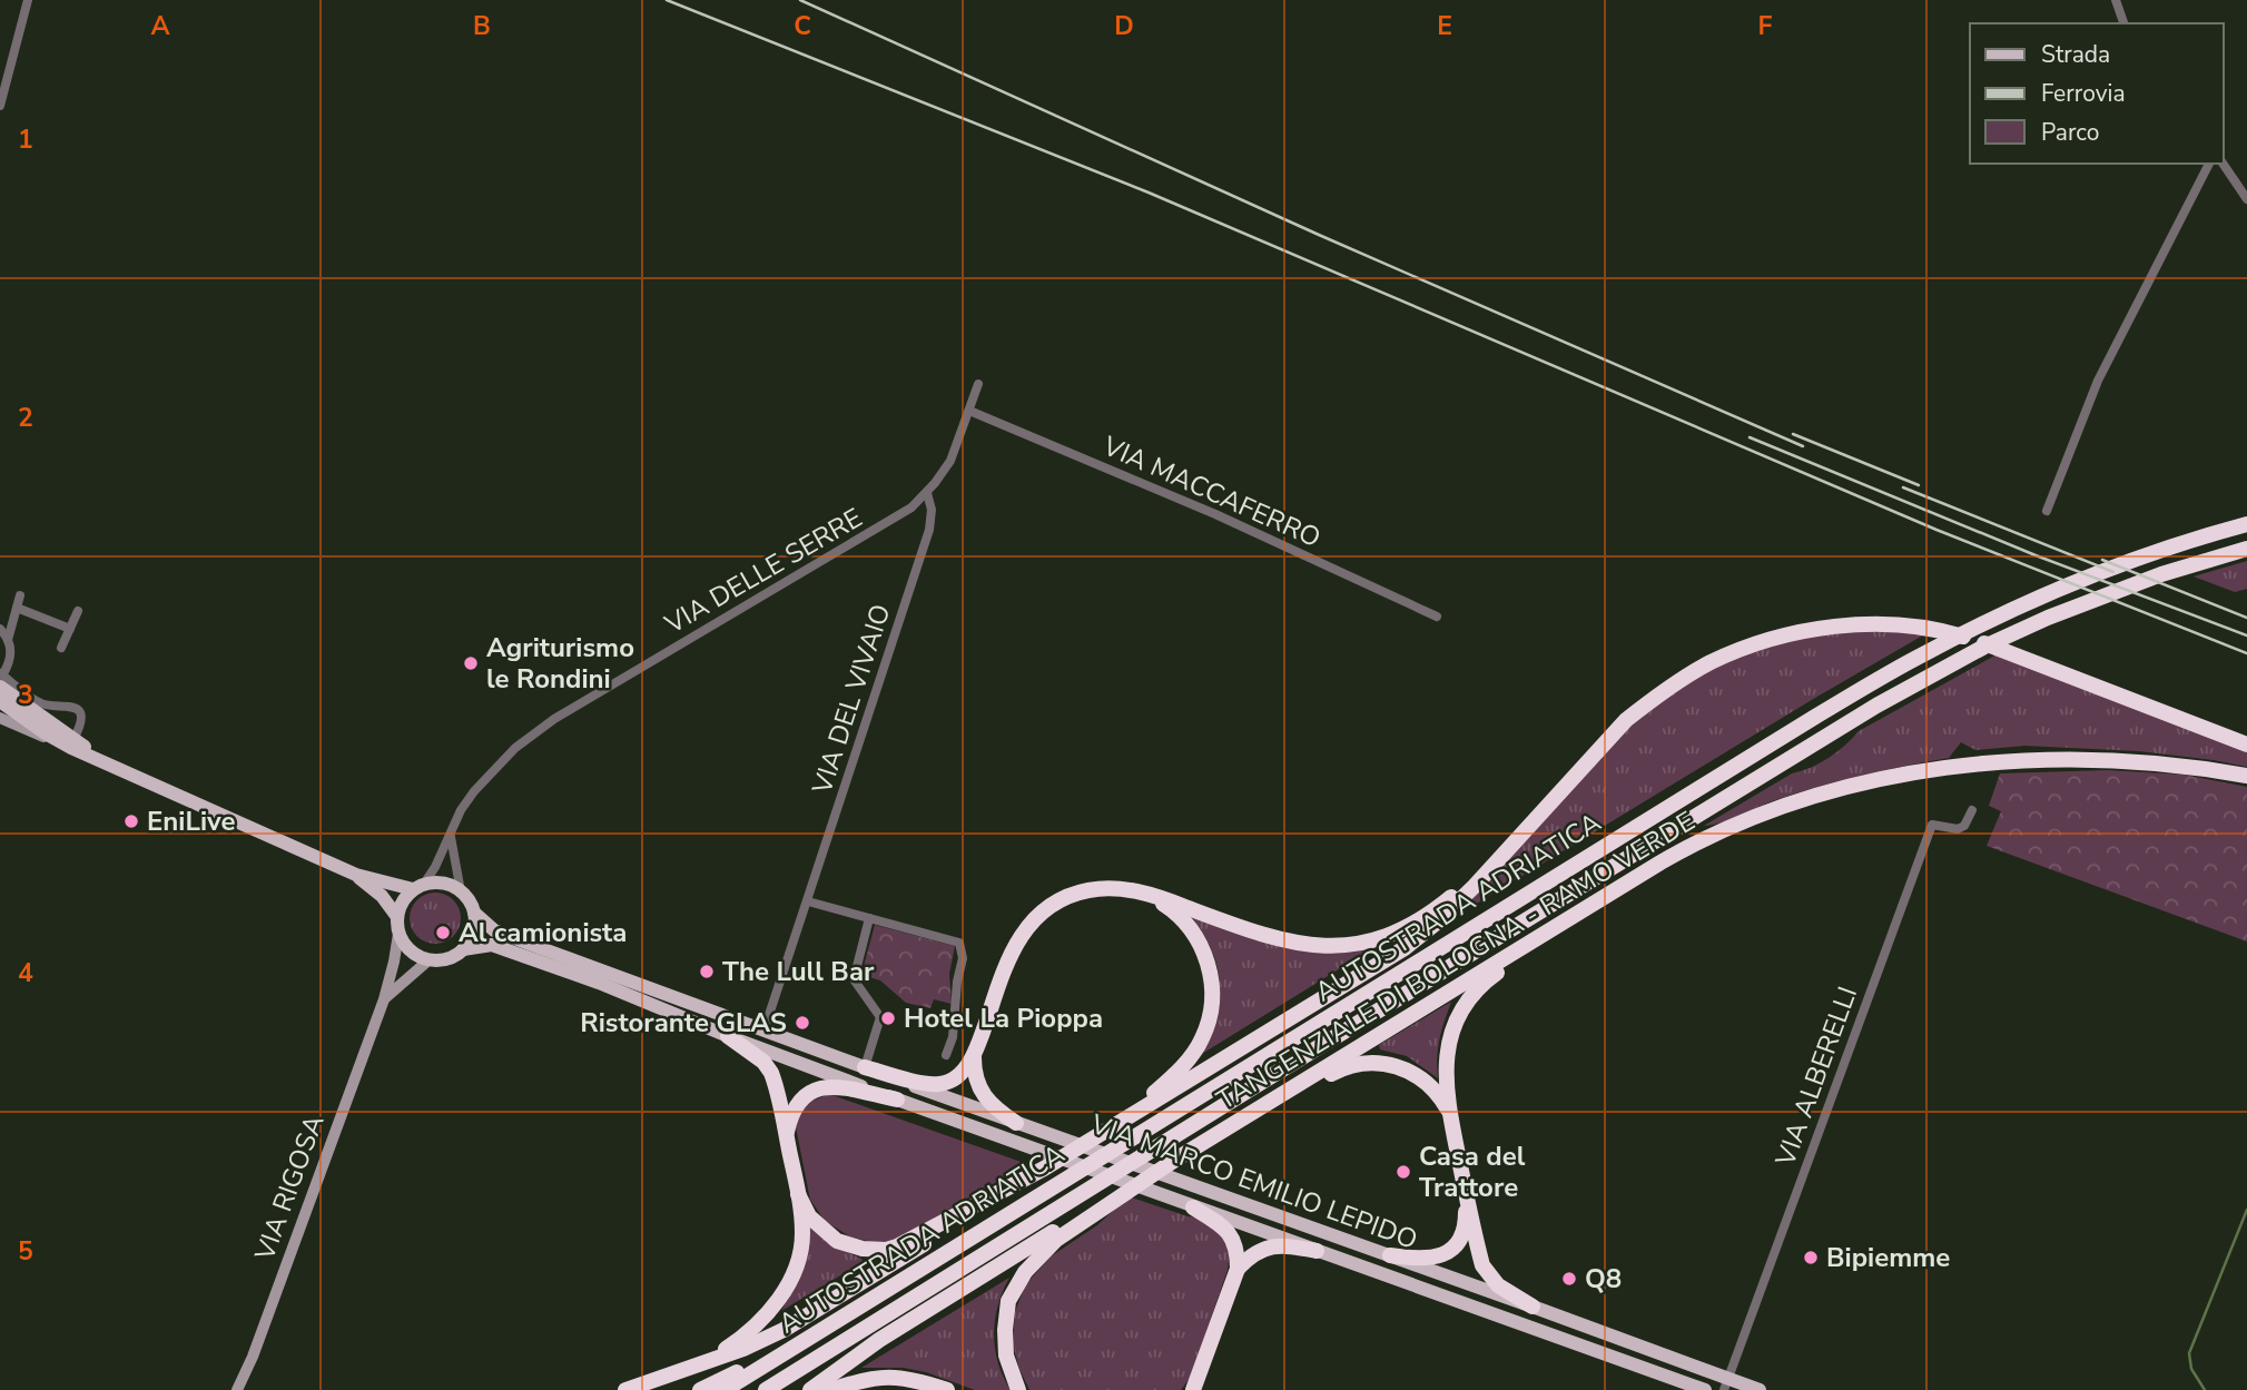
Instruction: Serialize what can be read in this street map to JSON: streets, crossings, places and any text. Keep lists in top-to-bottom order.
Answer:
{
  "streets": {
    "highway": ["AUTOSTRADA ADRIATICA", "TANGENZIALE DI BOLOGNA - RAMO VERDE"],
    "main road": ["VIA MARCO EMILIO LEPIDO", "VIA RIGOSA"],
    "street": [
      "VIA MACCAFERRO",
      "VIA DELLE SERRE",
      "VIA DEL VIVAIO",
      "VIA ALBERELLI"
    ]
  },
  "crossings": [
    ["VIA DELLE SERRE", "VIA DEL VIVAIO"],
    ["VIA DELLE SERRE", "VIA MARCO EMILIO LEPIDO"],
    ["VIA DELLE SERRE", "VIA RIGOSA"],
    ["VIA DEL VIVAIO", "VIA MARCO EMILIO LEPIDO"],
    ["VIA ALBERELLI", "VIA MARCO EMILIO LEPIDO"],
    ["VIA MARCO EMILIO LEPIDO", "VIA RIGOSA"]
  ],
  "places": [
    "Agriturismo le Rondini",
    "EniLive",
    "Al camionista",
    "The Lull Bar",
    "Hotel La Pioppa",
    "Ristorante GLAS",
    "Casa del Trattore",
    "Bipiemme",
    "Q8"
  ],
  "legend": ["Strada", "Ferrovia", "Parco"],
  "grid": {
    "columns": [
      "A",
      "B",
      "C",
      "D",
      "E",
      "F"
    ],
    "rows": [
      "1",
      "2",
      "3",
      "4",
      "5"
    ]
  }
}
